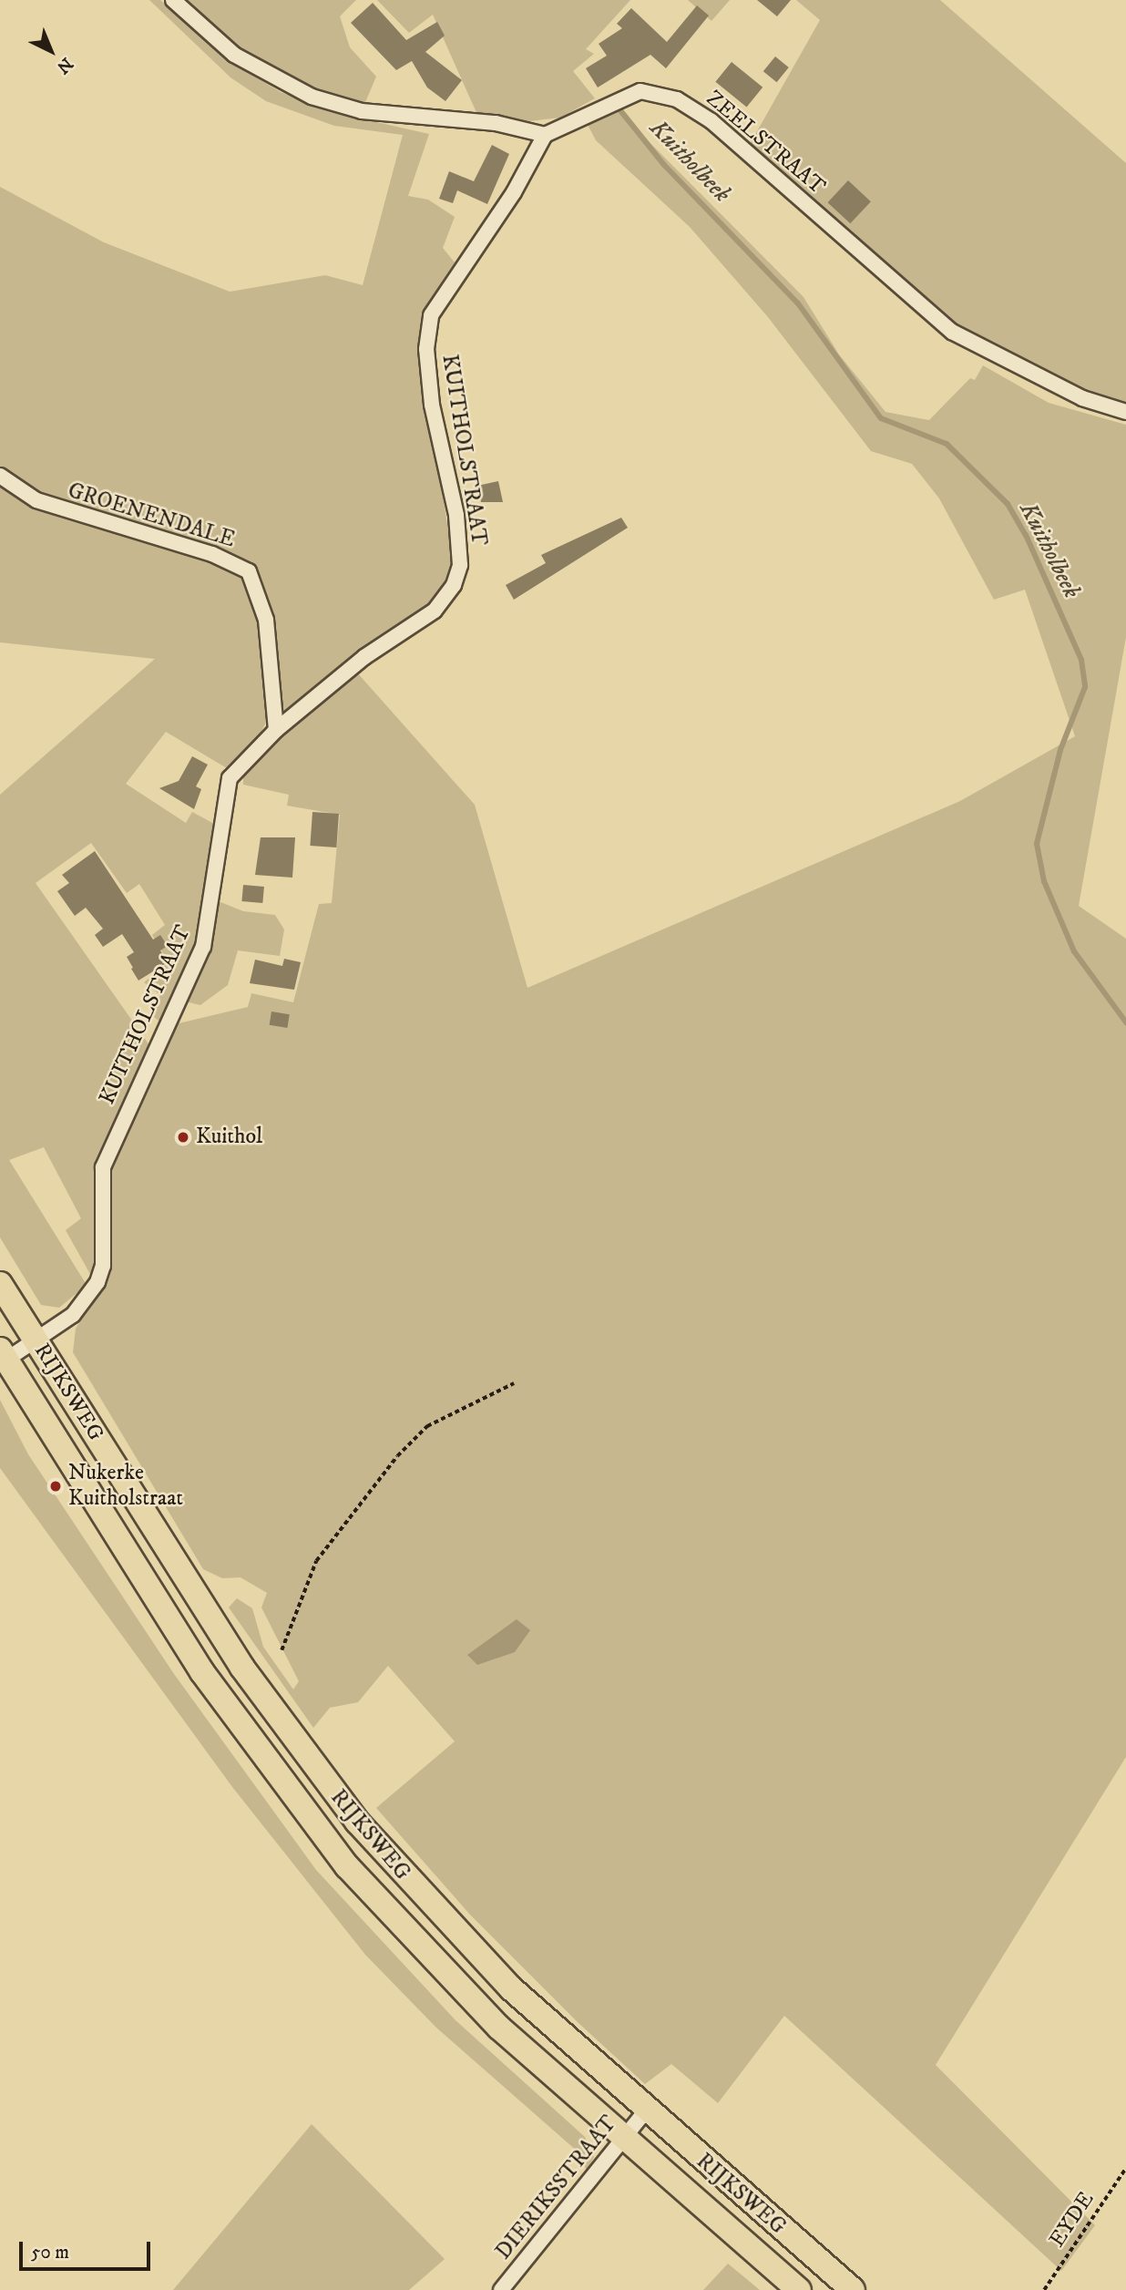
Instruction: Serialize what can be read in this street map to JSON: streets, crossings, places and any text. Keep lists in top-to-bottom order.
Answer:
{
  "streets": {
    "highway": ["RIJKSWEG"],
    "street": [
      "ZEELSTRAAT",
      "KUITHOLSTRAAT",
      "GROENENDALE",
      "DIERIKSSTRAAT"
    ],
    "path": ["EYDE"]
  },
  "crossings": [
    ["ZEELSTRAAT", "KUITHOLSTRAAT"],
    ["KUITHOLSTRAAT", "GROENENDALE"],
    ["KUITHOLSTRAAT", "RIJKSWEG"],
    ["RIJKSWEG", "DIERIKSSTRAAT"]
  ],
  "water": ["Kuitholbeek"],
  "places": ["Kuithol", "Nukerke Kuitholstraat"],
  "scale_bar": "50 m",
  "north": "bottom right"
}
